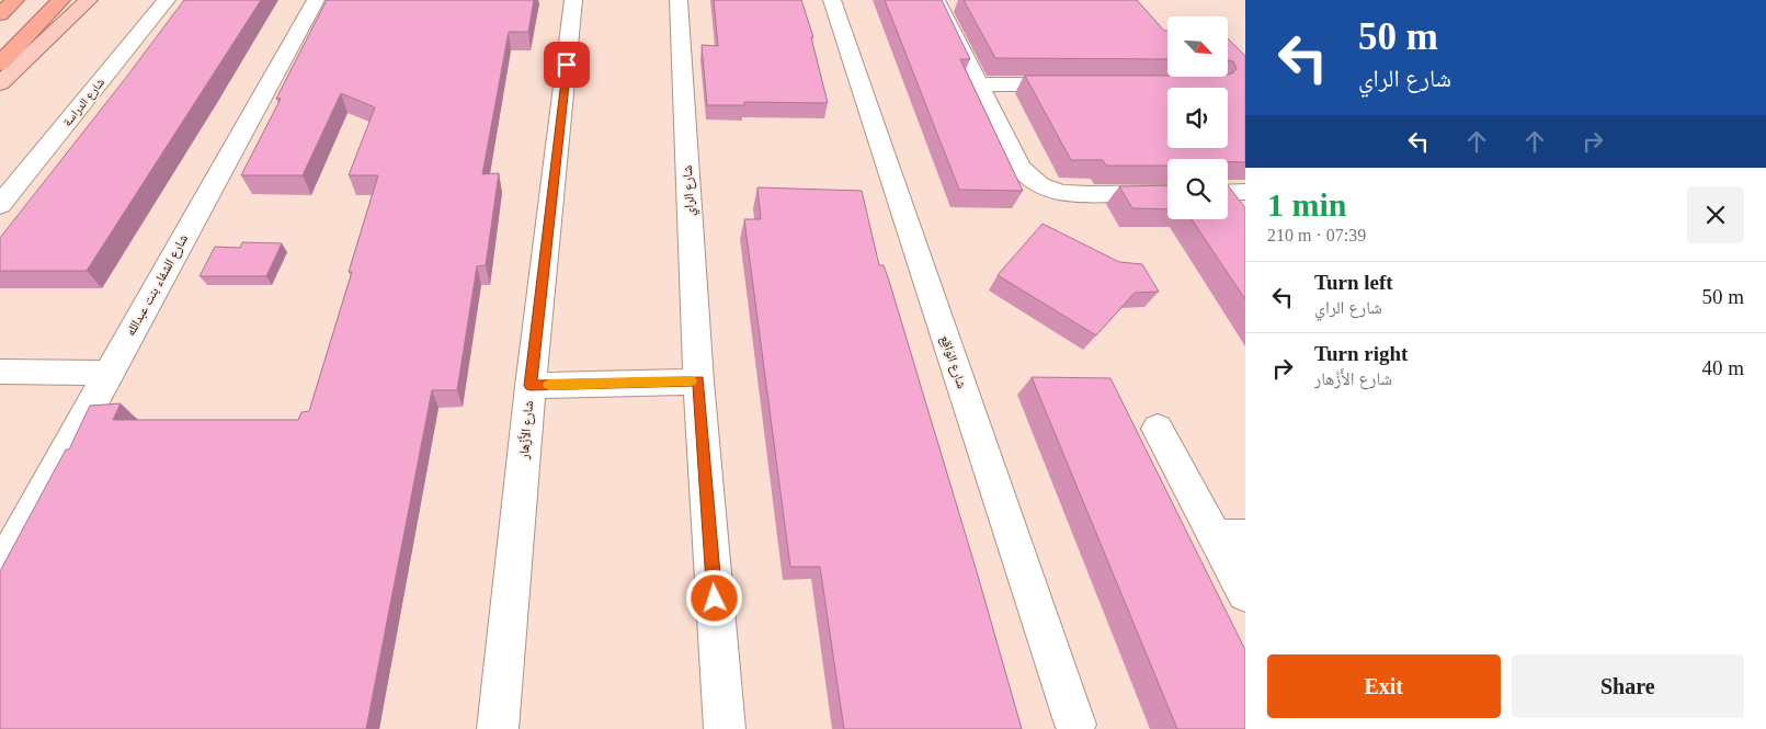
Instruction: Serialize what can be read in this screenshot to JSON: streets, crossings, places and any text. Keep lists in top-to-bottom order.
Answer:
{
  "streets": {
    "street": [
      "شارع الدراسة",
      "شارع الراي",
      "شارع الشفاء بنت عبدالله",
      "شارع الوَاقِع",
      "شارع الأَزْهار"
    ]
  },
  "north": "bottom right",
  "page": {
    "turn": ["50 m", "شارع الراي"],
    "heading": ["1 min", "210 m · 07:39"],
    "list": [
      {
        "name": "Turn left",
        "note": "شارع الراي",
        "value": "50 m"
      },
      {
        "name": "Turn right",
        "note": "شارع الأَزْهار",
        "value": "40 m"
      }
    ],
    "buttons": ["Exit", "Share"]
  }
}
